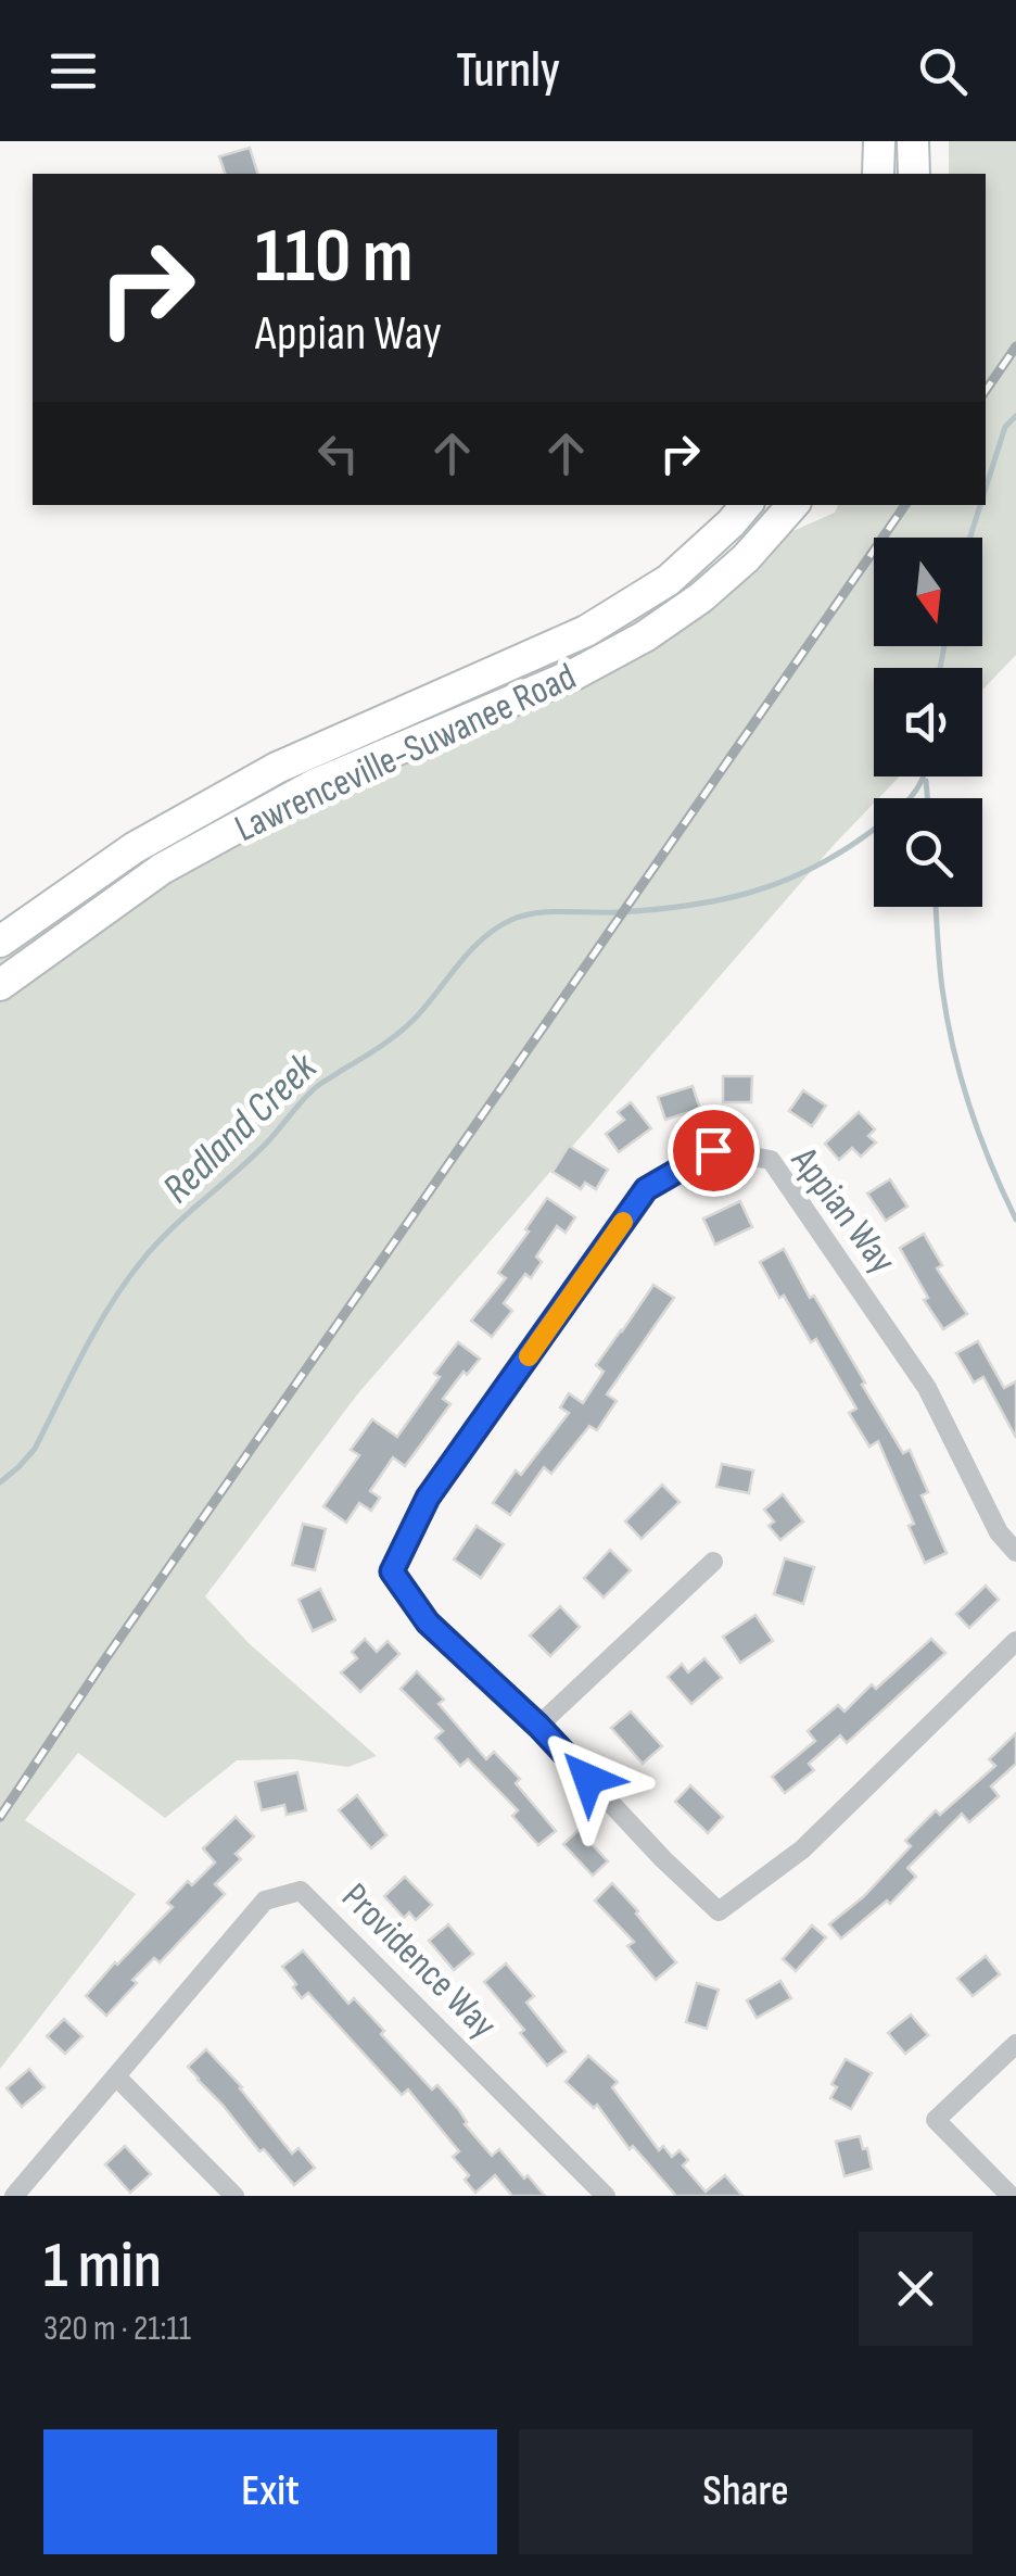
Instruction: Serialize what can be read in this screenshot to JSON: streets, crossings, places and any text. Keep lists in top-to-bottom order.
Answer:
{
  "streets": {
    "main road": ["Lawrenceville-Suwanee Road"],
    "street": ["Appian Way", "Providence Way"]
  },
  "water": ["Redland Creek"],
  "north": "bottom",
  "page": {
    "header": "Turnly",
    "turn": ["110 m", "Appian Way"],
    "heading": ["1 min", "320 m · 21:11"],
    "buttons": ["Exit", "Share"]
  }
}
